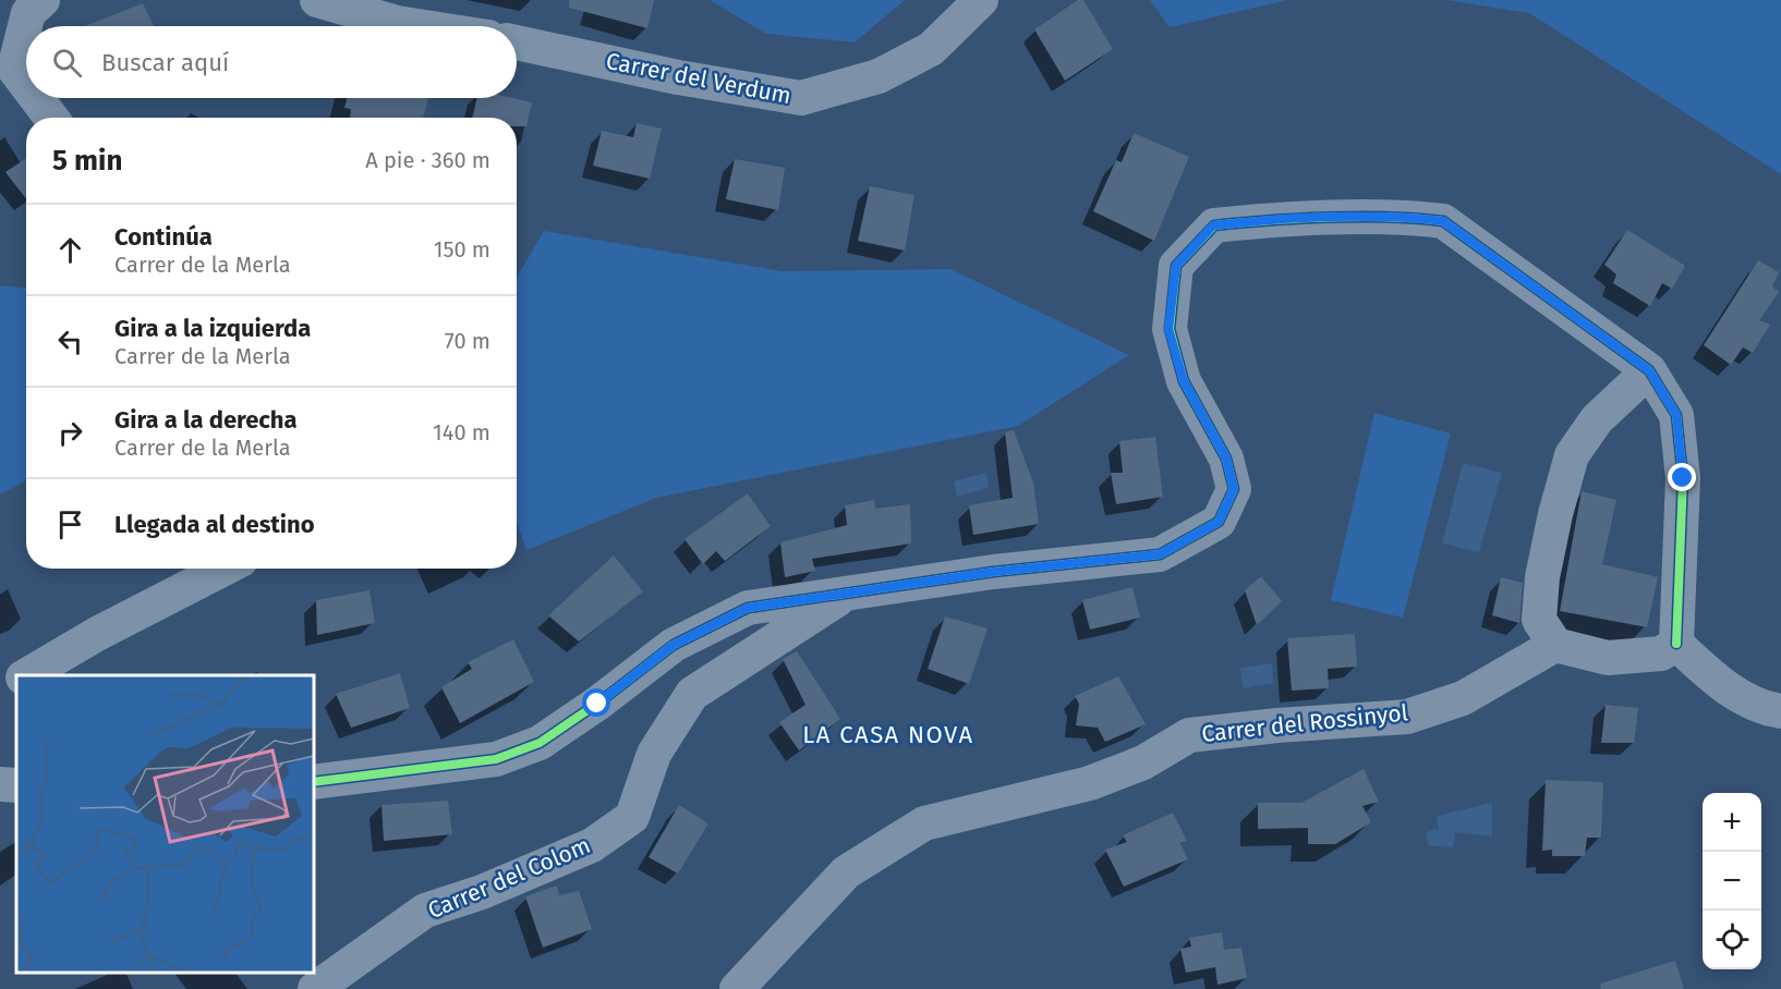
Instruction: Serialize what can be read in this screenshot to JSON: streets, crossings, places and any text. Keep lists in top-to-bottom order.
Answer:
{
  "streets": {
    "street": ["Carrer del Verdum", "Carrer del Rossinyol", "Carrer del Colom"]
  },
  "districts": ["LA CASA NOVA"],
  "page": {
    "search": "Buscar aquí",
    "heading": ["5 min", "A pie · 360 m"],
    "list": [
      ["Continúa", "Carrer de la Merla", "150 m"],
      ["Gira a la izquierda", "Carrer de la Merla", "70 m"],
      ["Gira a la derecha", "Carrer de la Merla", "140 m"],
      "Llegada al destino"
    ],
    "map_buttons": ["+", "−"]
  }
}
